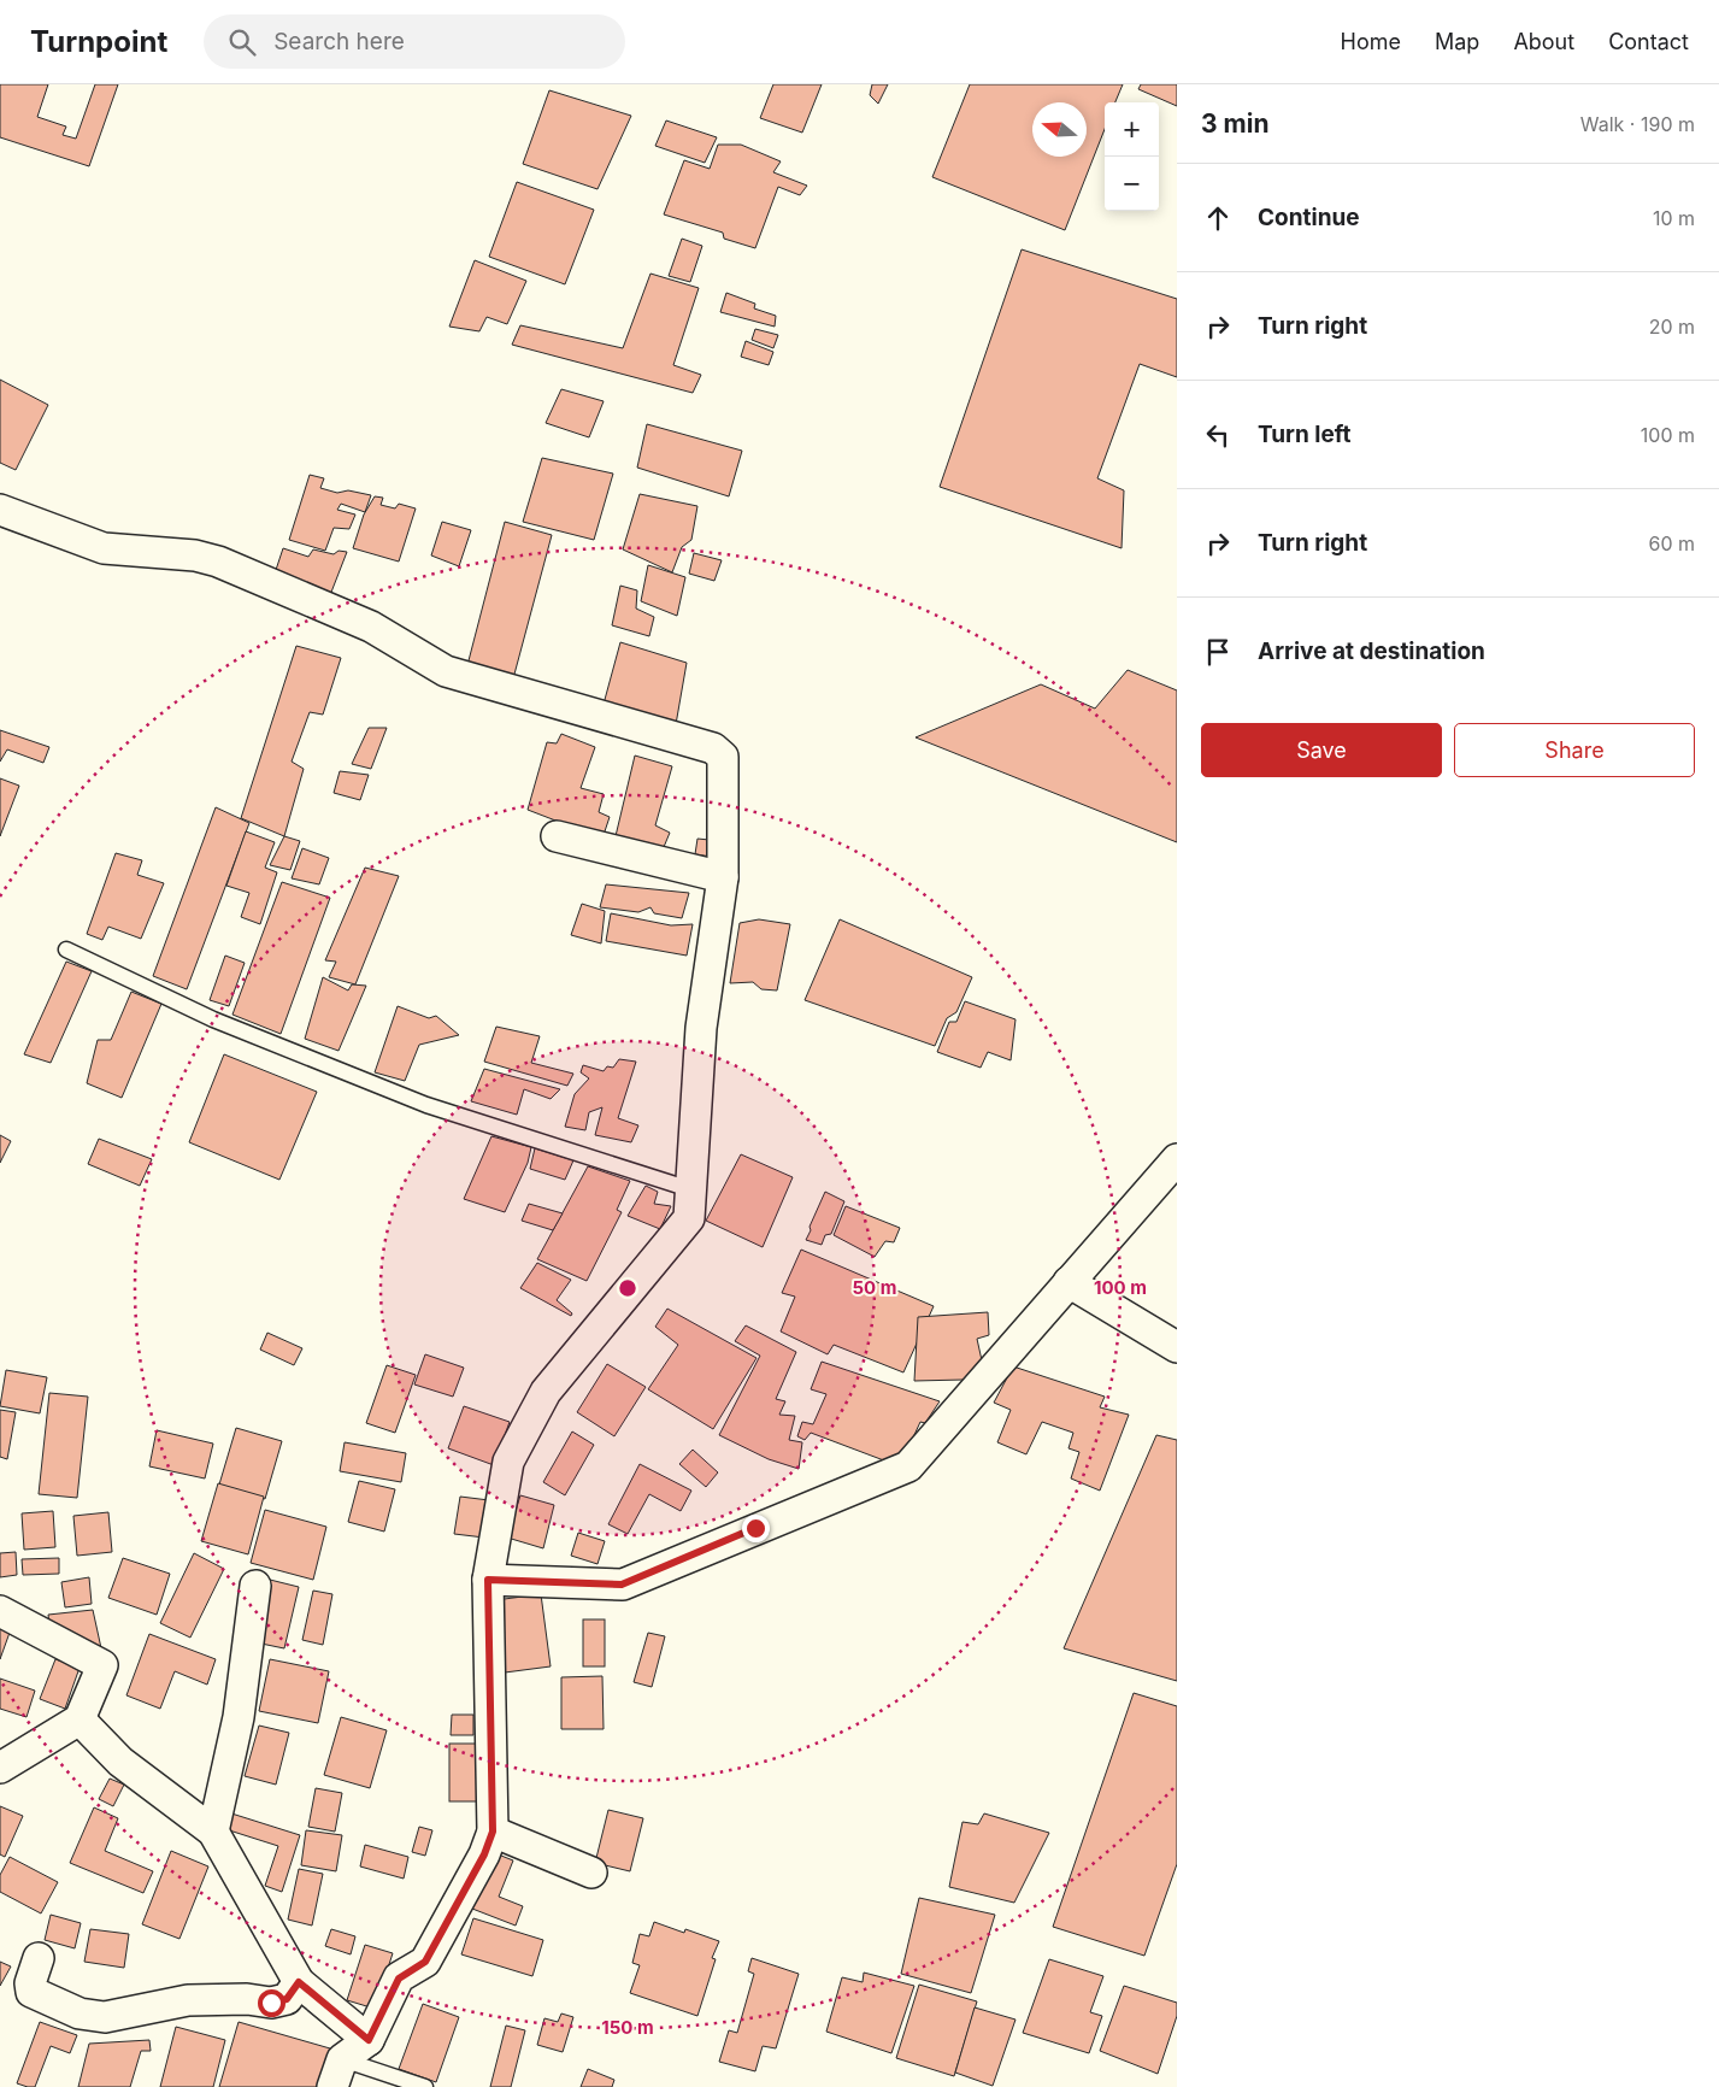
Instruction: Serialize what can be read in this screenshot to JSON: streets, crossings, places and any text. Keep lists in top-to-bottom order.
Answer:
{
  "north": "left",
  "page": {
    "header": "Turnpoint",
    "search": "Search here",
    "nav": [
      "Home",
      "Map",
      "About",
      "Contact"
    ],
    "heading": ["3 min", "Walk · 190 m"],
    "map_buttons": ["+", "−"],
    "list": [
      ["Continue", "10 m"],
      ["Turn right", "20 m"],
      ["Turn left", "100 m"],
      ["Turn right", "60 m"],
      "Arrive at destination"
    ],
    "buttons": ["Save", "Share"]
  },
  "rings": ["50 m", "100 m", "150 m"]
}
